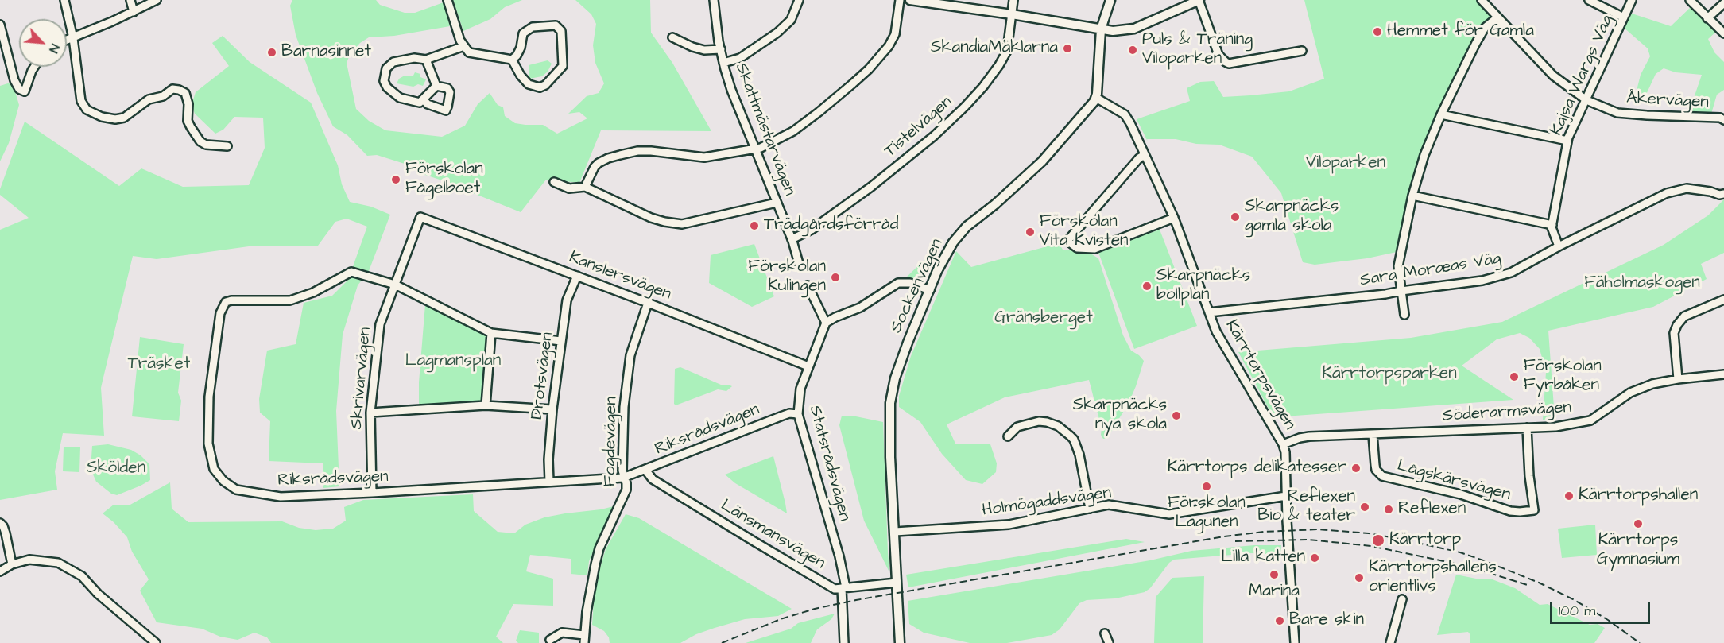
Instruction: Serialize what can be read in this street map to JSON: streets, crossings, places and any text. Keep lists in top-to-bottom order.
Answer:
{
  "streets": {
    "street": [
      "Kajsa Wargs Väg",
      "Åkervägen",
      "Tistelvägen",
      "Skattmästarvägen",
      "Sara Moræas Väg",
      "Kanslersvägen",
      "Sockenvägen",
      "Kärrtorpsvägen",
      "Drotsvägen",
      "Skrivarvägen",
      "Söderarmsvägen",
      "Riksrådsvägen",
      "Fogdevägen",
      "Statsrådsvägen",
      "Lågskärsvägen",
      "Holmögaddsvägen",
      "Länsmansvägen"
    ]
  },
  "crossings": [
    ["Kajsa Wargs Väg", "Åkervägen"],
    ["Kajsa Wargs Väg", "Sara Moræas Väg"],
    ["Tistelvägen", "Skattmästarvägen"],
    ["Sara Moræas Väg", "Kärrtorpsvägen"],
    ["Kanslersvägen", "Drotsvägen"],
    ["Kanslersvägen", "Skrivarvägen"],
    ["Kanslersvägen", "Fogdevägen"],
    ["Kanslersvägen", "Statsrådsvägen"],
    ["Sockenvägen", "Kärrtorpsvägen"],
    ["Sockenvägen", "Holmögaddsvägen"],
    ["Kärrtorpsvägen", "Söderarmsvägen"],
    ["Kärrtorpsvägen", "Holmögaddsvägen"],
    ["Drotsvägen", "Riksrådsvägen"],
    ["Skrivarvägen", "Riksrådsvägen"],
    ["Söderarmsvägen", "Lågskärsvägen"],
    ["Riksrådsvägen", "Fogdevägen"],
    ["Riksrådsvägen", "Statsrådsvägen"],
    ["Riksrådsvägen", "Länsmansvägen"],
    ["Statsrådsvägen", "Länsmansvägen"]
  ],
  "parks": [
    "Viloparken",
    "Fäholmaskogen",
    "Gränsberget",
    "Lagmansplan",
    "Träsket",
    "Kärrtorpsparken",
    "Skölden"
  ],
  "places": [
    "Hemmet för Gamla",
    "SkandiaMäklarna",
    "Puls & Träning Viloparken",
    "Barnasinnet",
    "Förskolan Fågelboet",
    "Skarpnäcks gamla skola",
    "Trädgårdsförråd",
    "Förskolan Vita Kvisten",
    "Förskolan Kulingen",
    "Skarpnäcks bollplan",
    "Förskolan Fyrbåken",
    "Skarpnäcks nya skola",
    "Kärrtorps delikatesser",
    "Förskolan Lagunen",
    "Kärrtorpshallen",
    "Reflexen Bio & teater",
    "Reflexen",
    "Kärrtorps Gymnasium",
    "Kärrtorp",
    "Lilla katten",
    "Marina",
    "Kärrtorpshallens orientlivs",
    "Bare skin"
  ],
  "scale_bar": "100 m",
  "north": "bottom right"
}
